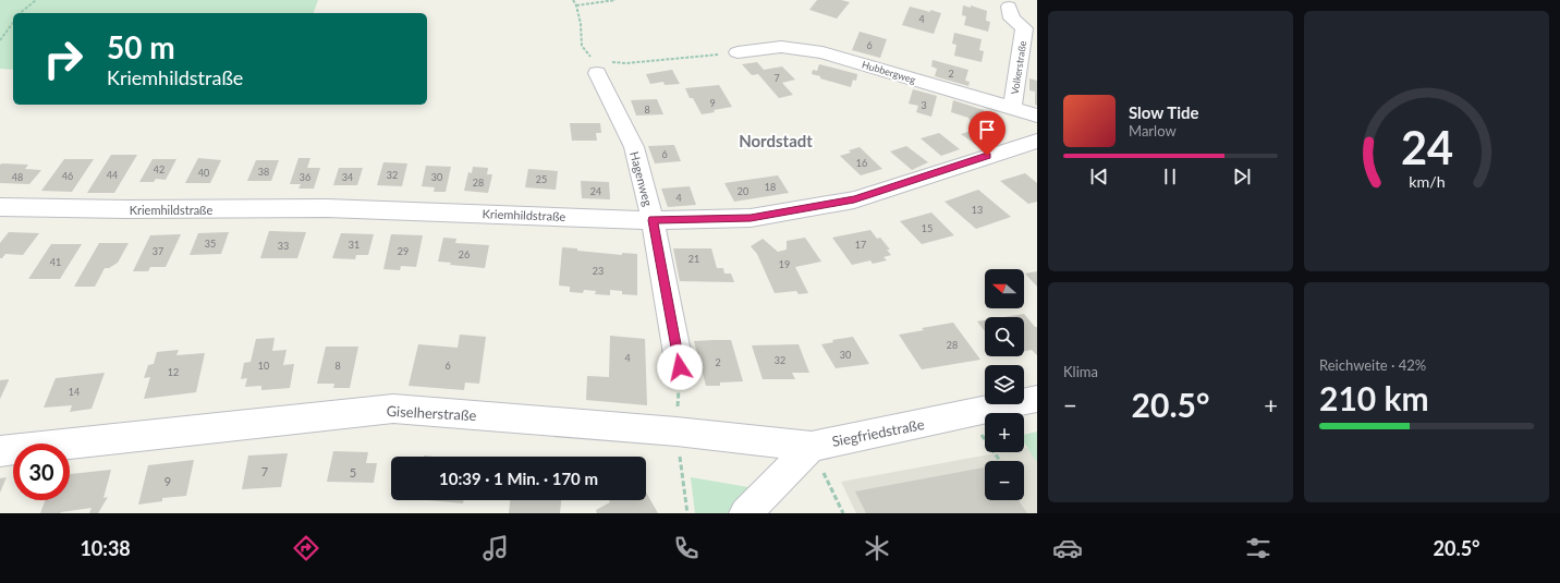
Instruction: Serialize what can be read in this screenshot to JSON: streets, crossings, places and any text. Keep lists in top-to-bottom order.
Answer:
{
  "streets": {
    "street": [
      "Volkerstraße",
      "Hubbergweg",
      "Hagenweg",
      "Kriemhildstraße",
      "Giselherstraße",
      "Siegfriedstraße"
    ]
  },
  "crossings": [
    ["Volkerstraße", "Hubbergweg"],
    ["Hagenweg", "Kriemhildstraße"],
    ["Giselherstraße", "Siegfriedstraße"]
  ],
  "districts": ["Nordstadt"],
  "house_numbers": [
    "4",
    "6",
    "2",
    "7",
    "9",
    "3",
    "8",
    "6",
    "16",
    "42",
    "38",
    "40",
    "44",
    "32",
    "46",
    "48",
    "36",
    "34",
    "30",
    "25",
    "28",
    "18",
    "24",
    "20",
    "4",
    "13",
    "15",
    "35",
    "31",
    "17",
    "33",
    "37",
    "29",
    "26",
    "21",
    "41",
    "19",
    "23",
    "28",
    "30",
    "4",
    "32",
    "2",
    "10",
    "8",
    "6",
    "12",
    "14",
    "7",
    "5",
    "9"
  ],
  "north": "left",
  "page": {
    "turn": ["50 m", "Kriemhildstraße"],
    "song": ["Slow Tide", "Marlow"],
    "map_buttons": ["+", "−"],
    "tile": [
      "Klima",
      ["Reichweite · 42%", "210 km"]
    ],
    "heat": ["−", "20.5°", "+"],
    "limit": "30",
    "trip": "10:39 · 1 Min. · 170 m",
    "tabs": ["10:38", "20.5°"],
    "gauge": ["24", "km/h"]
  }
}
